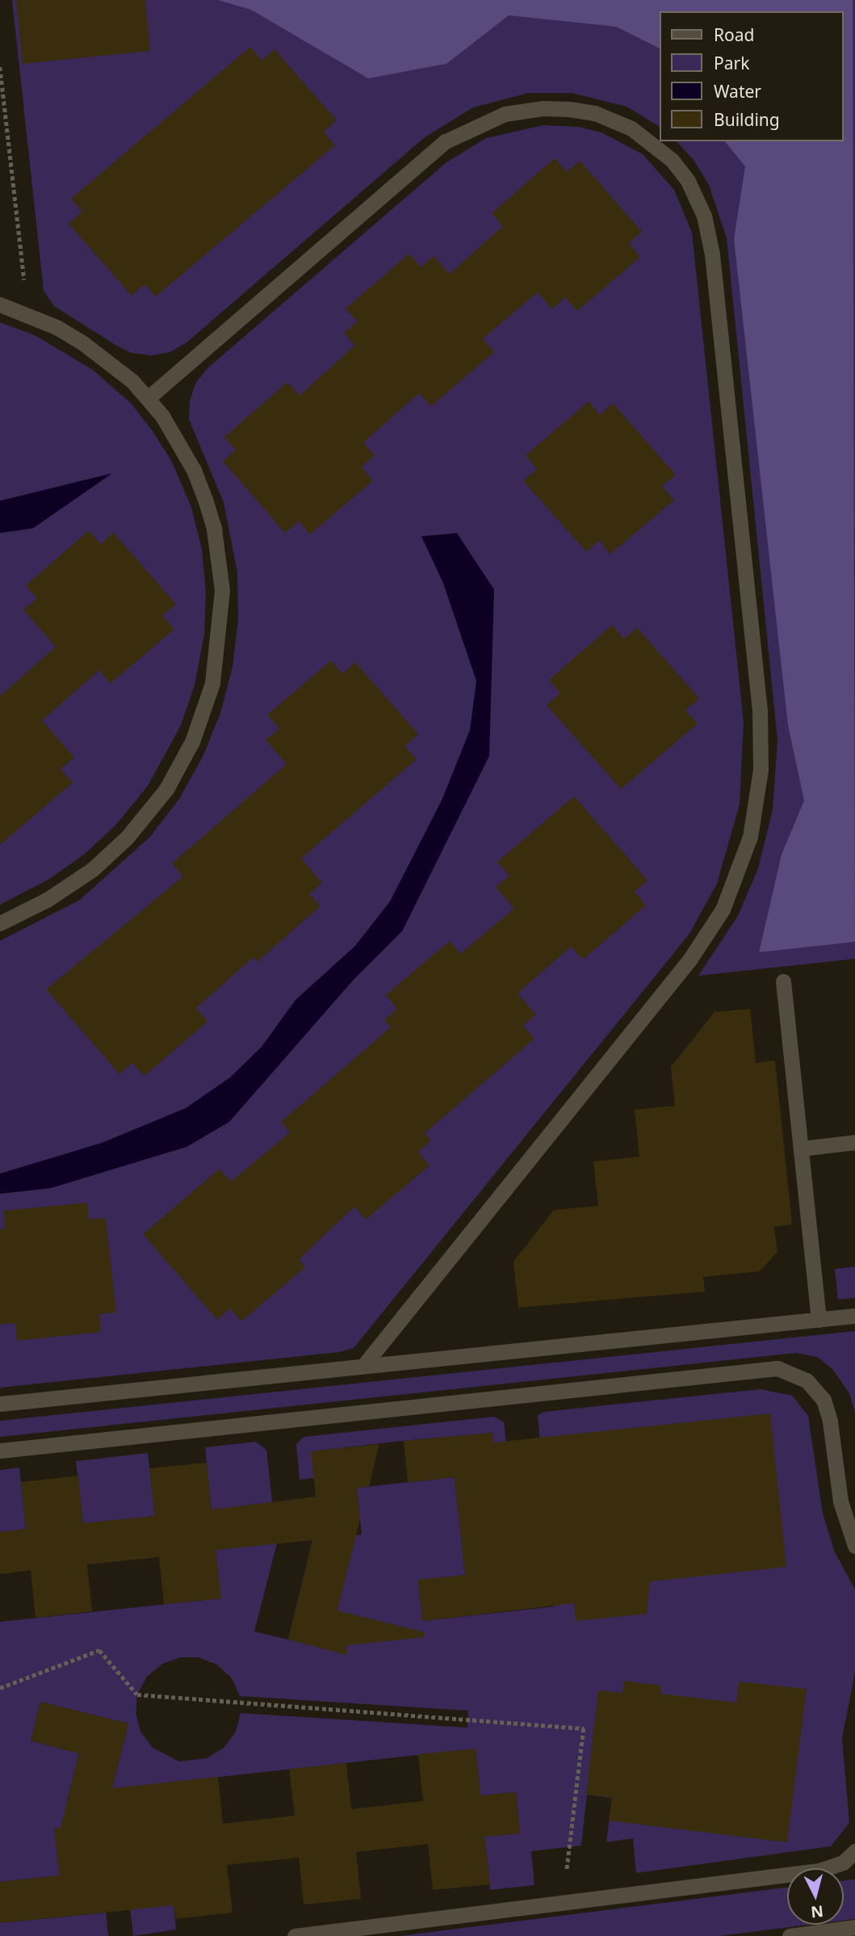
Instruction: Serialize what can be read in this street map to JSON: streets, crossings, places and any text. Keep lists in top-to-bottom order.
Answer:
{
  "legend": [
    "Road",
    "Park",
    "Water",
    "Building"
  ],
  "north": "bottom"
}
